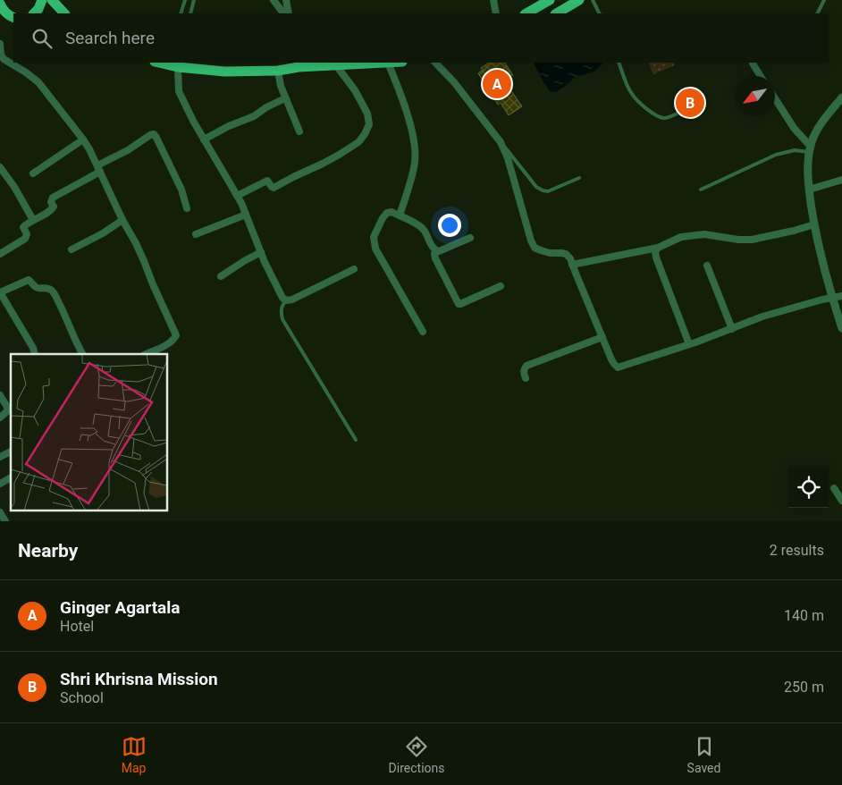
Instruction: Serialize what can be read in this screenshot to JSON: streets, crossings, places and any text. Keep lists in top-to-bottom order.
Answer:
{
  "north": "bottom left",
  "page": {
    "search": "Search here",
    "pins": ["A", "B"],
    "heading": ["Nearby", "2 results"],
    "list": [
      {
        "mark": "A",
        "name": "Ginger Agartala",
        "note": "Hotel",
        "value": "140 m"
      },
      {
        "mark": "B",
        "name": "Shri Khrisna Mission",
        "note": "School",
        "value": "250 m"
      }
    ],
    "nav": ["Map", "Directions", "Saved"]
  }
}
